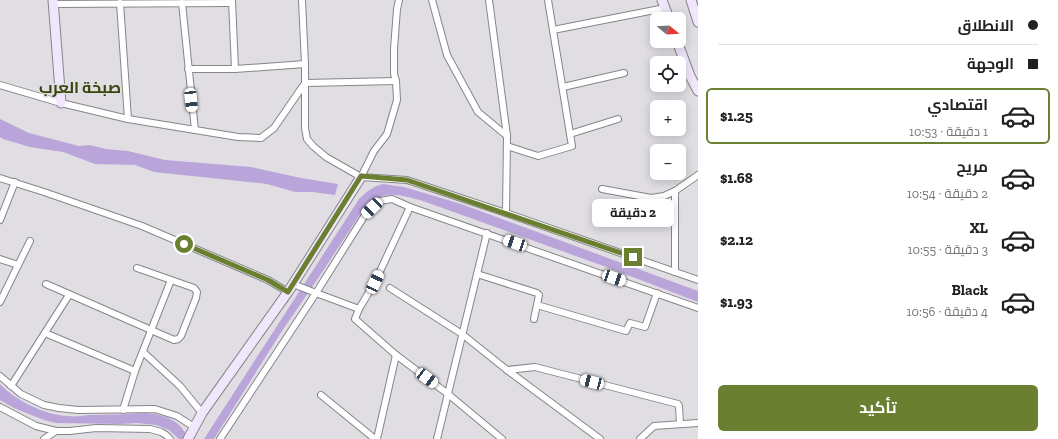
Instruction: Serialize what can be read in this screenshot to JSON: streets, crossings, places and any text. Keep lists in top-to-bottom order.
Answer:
{
  "districts": ["صبخة العرب"],
  "north": "right",
  "page": {
    "banner": ["الانطلاق", "الوجهة"],
    "map_buttons": ["+", "−"],
    "list": [
      {
        "name": "اقتصادي",
        "note": "1 دقيقة · 10:53",
        "value": "$1.25"
      },
      {
        "name": "مريح",
        "note": "2 دقيقة · 10:54",
        "value": "$1.68"
      },
      {
        "name": "XL",
        "note": "3 دقيقة · 10:55",
        "value": "$2.12"
      },
      {
        "name": "Black",
        "note": "4 دقيقة · 10:56",
        "value": "$1.93"
      }
    ],
    "bubble": "2 دقيقة",
    "buttons": "تأكيد"
  }
}
